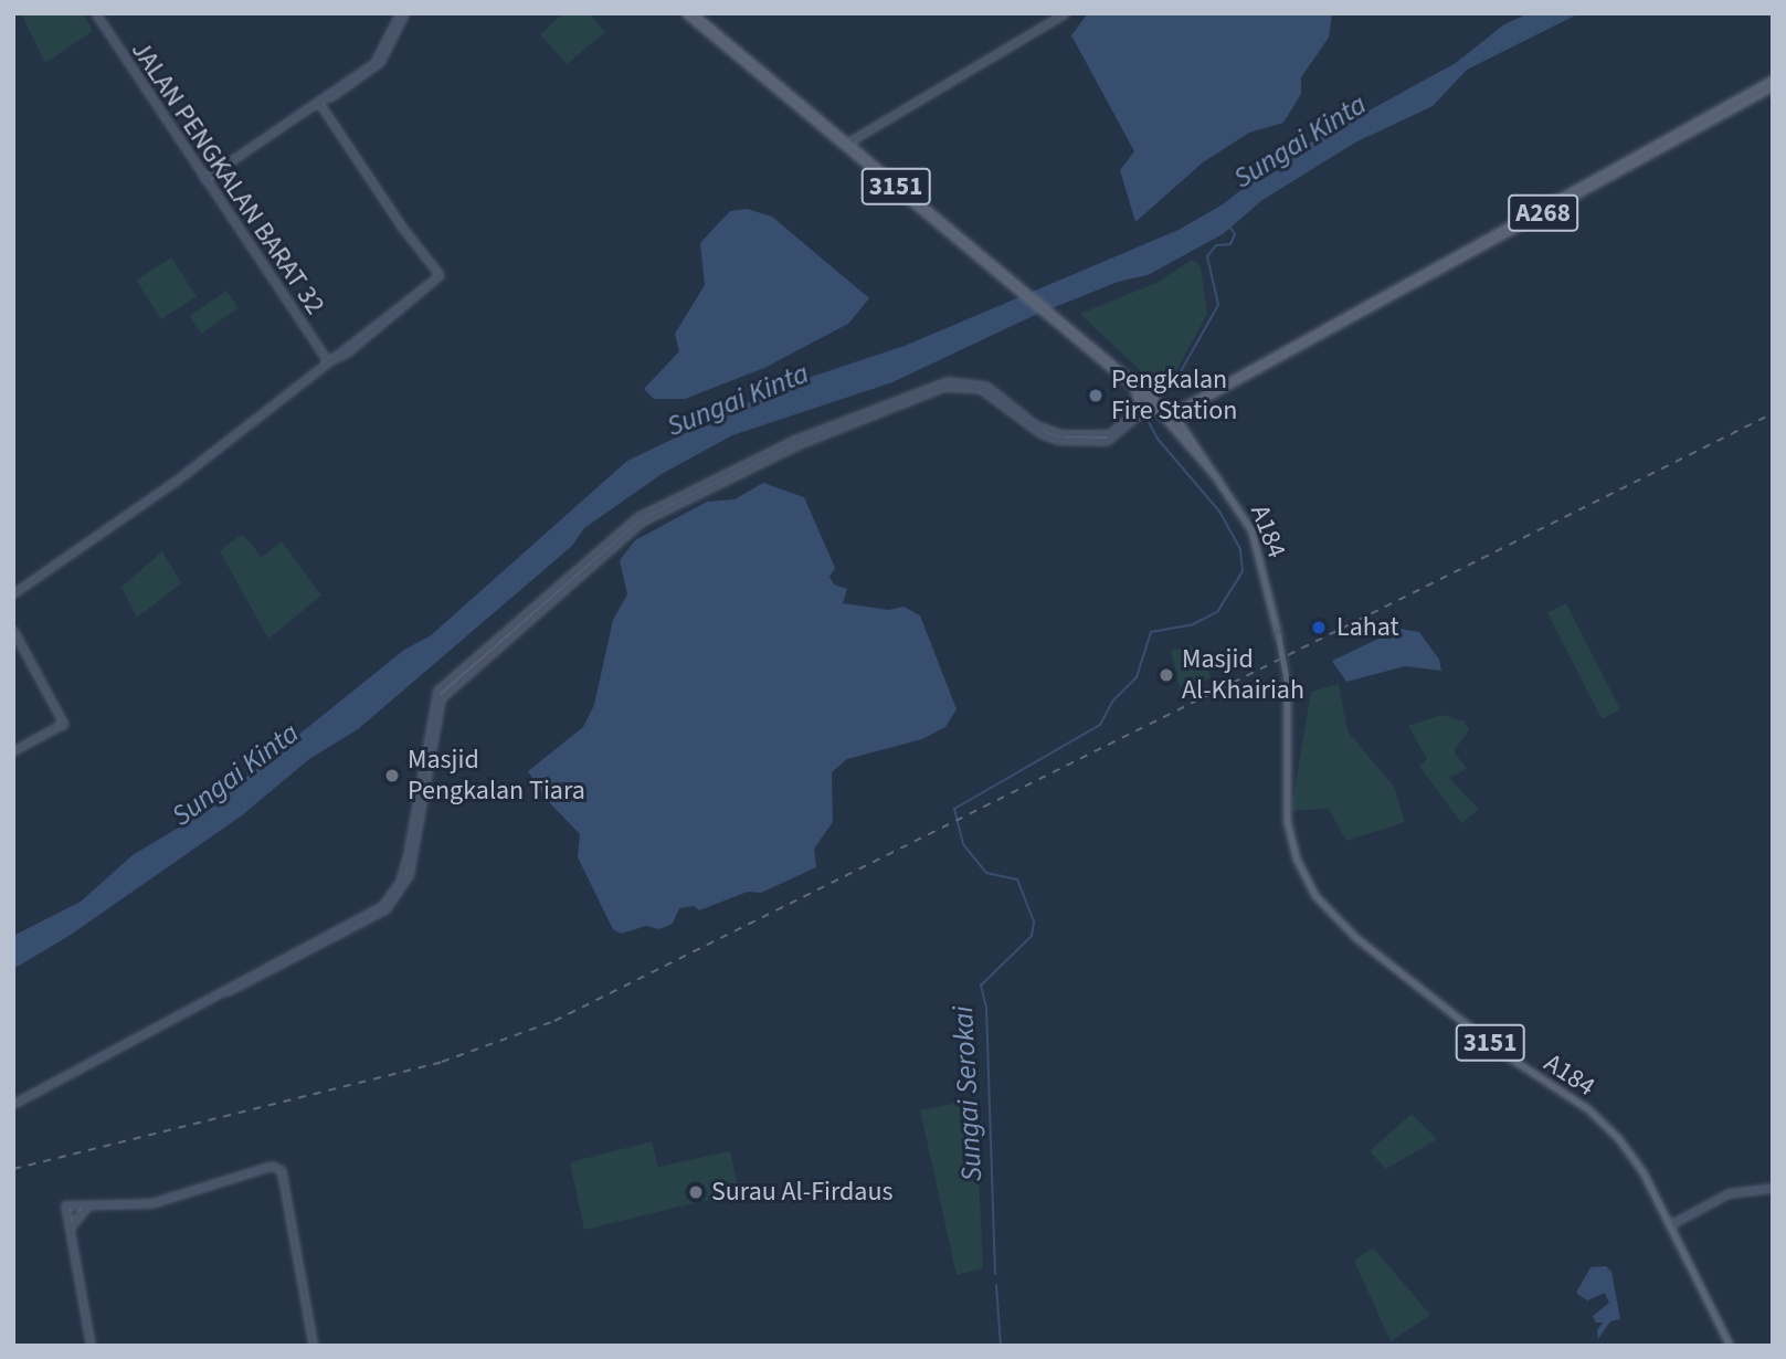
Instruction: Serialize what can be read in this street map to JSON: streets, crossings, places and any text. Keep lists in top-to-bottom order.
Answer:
{
  "streets": {
    "main road": ["3151", "A268", "A184"],
    "street": ["JALAN PENGKALAN BARAT 32"]
  },
  "crossings": [
    ["3151", "A268"],
    ["3151", "A184"]
  ],
  "water": ["Sungai Kinta", "Sungai Serokai"],
  "places": [
    "Pengkalan Fire Station",
    "Lahat",
    "Masjid Al-Khairiah",
    "Masjid Pengkalan Tiara",
    "Surau Al-Firdaus"
  ]
}
